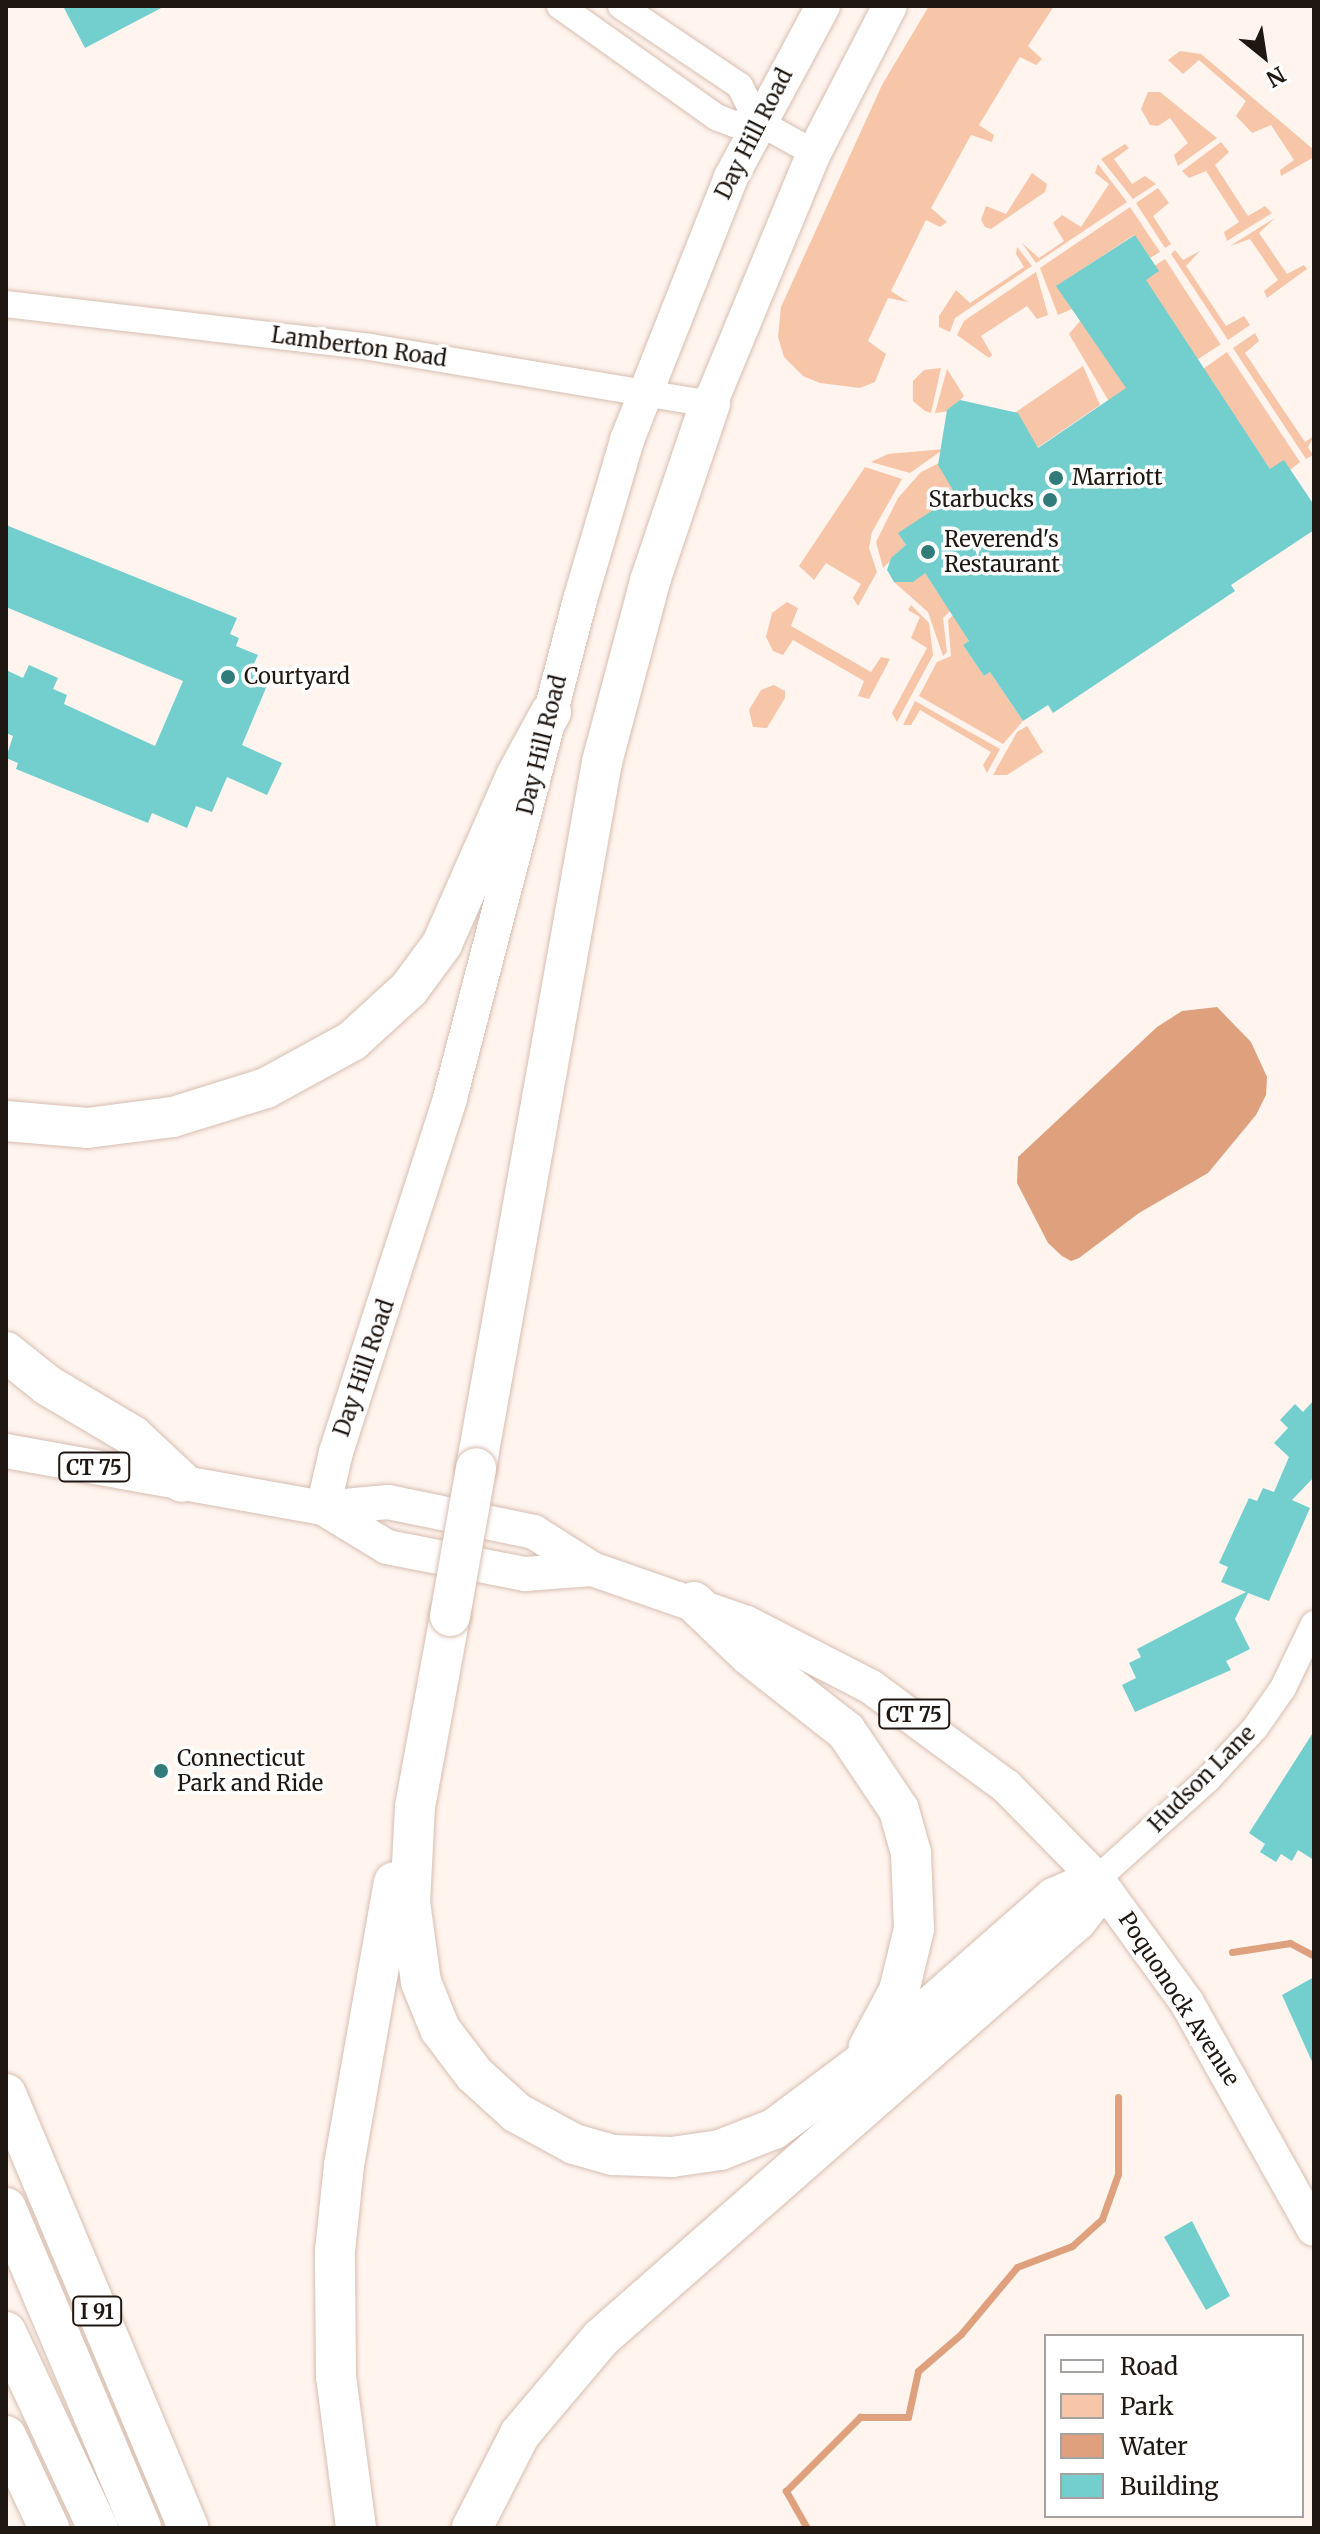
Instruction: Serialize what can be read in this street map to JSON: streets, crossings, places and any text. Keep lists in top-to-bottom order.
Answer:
{
  "streets": {
    "highway": ["I 91"],
    "main road": ["Day Hill Road", "CT 75", "Poquonock Avenue"],
    "street": ["Lamberton Road", "Hudson Lane"]
  },
  "crossings": [
    ["Day Hill Road", "Lamberton Road"],
    ["Day Hill Road", "Poquonock Avenue"],
    ["Hudson Lane", "Poquonock Avenue"]
  ],
  "places": [
    "Marriott",
    "Starbucks",
    "Reverend's Restaurant",
    "Courtyard",
    "Connecticut Park and Ride"
  ],
  "legend": [
    "Road",
    "Park",
    "Water",
    "Building"
  ],
  "north": "bottom right"
}
